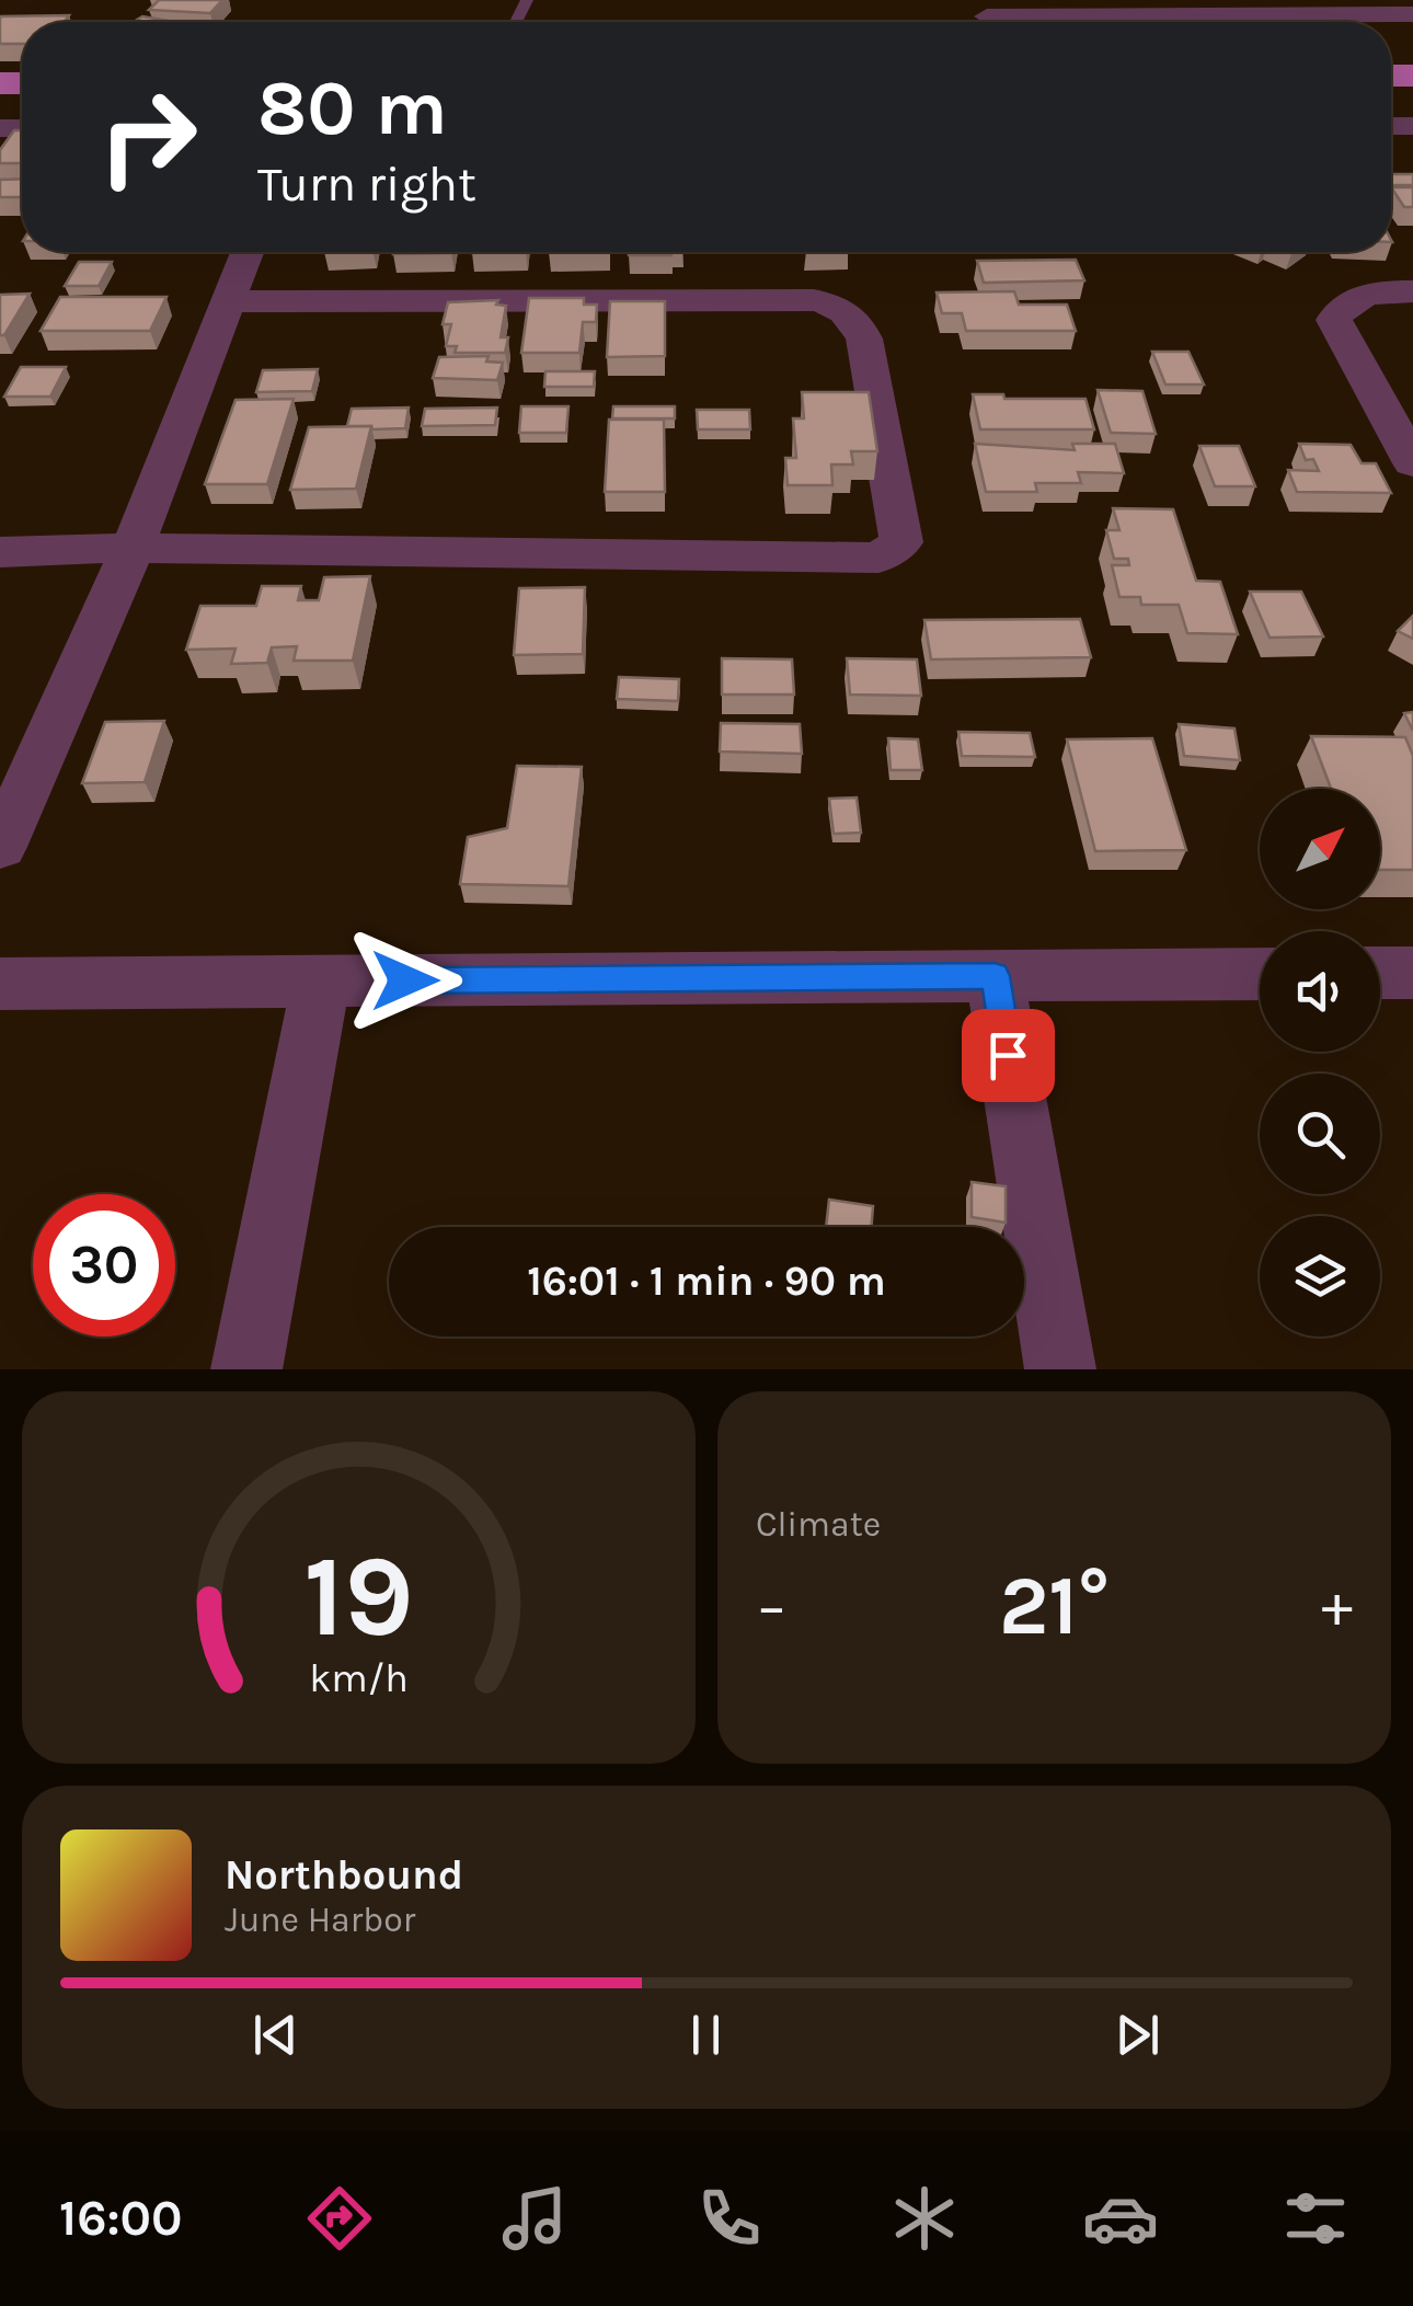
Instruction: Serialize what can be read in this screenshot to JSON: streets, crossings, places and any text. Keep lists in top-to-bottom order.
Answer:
{
  "north": "top right",
  "page": {
    "turn": ["80 m", "Turn right"],
    "limit": "30",
    "trip": "16:01 · 1 min · 90 m",
    "tile": "Climate",
    "heat": ["−", "21°", "+"],
    "song": ["Northbound", "June Harbor"],
    "tabs": "16:00",
    "gauge": ["19", "km/h"]
  }
}
